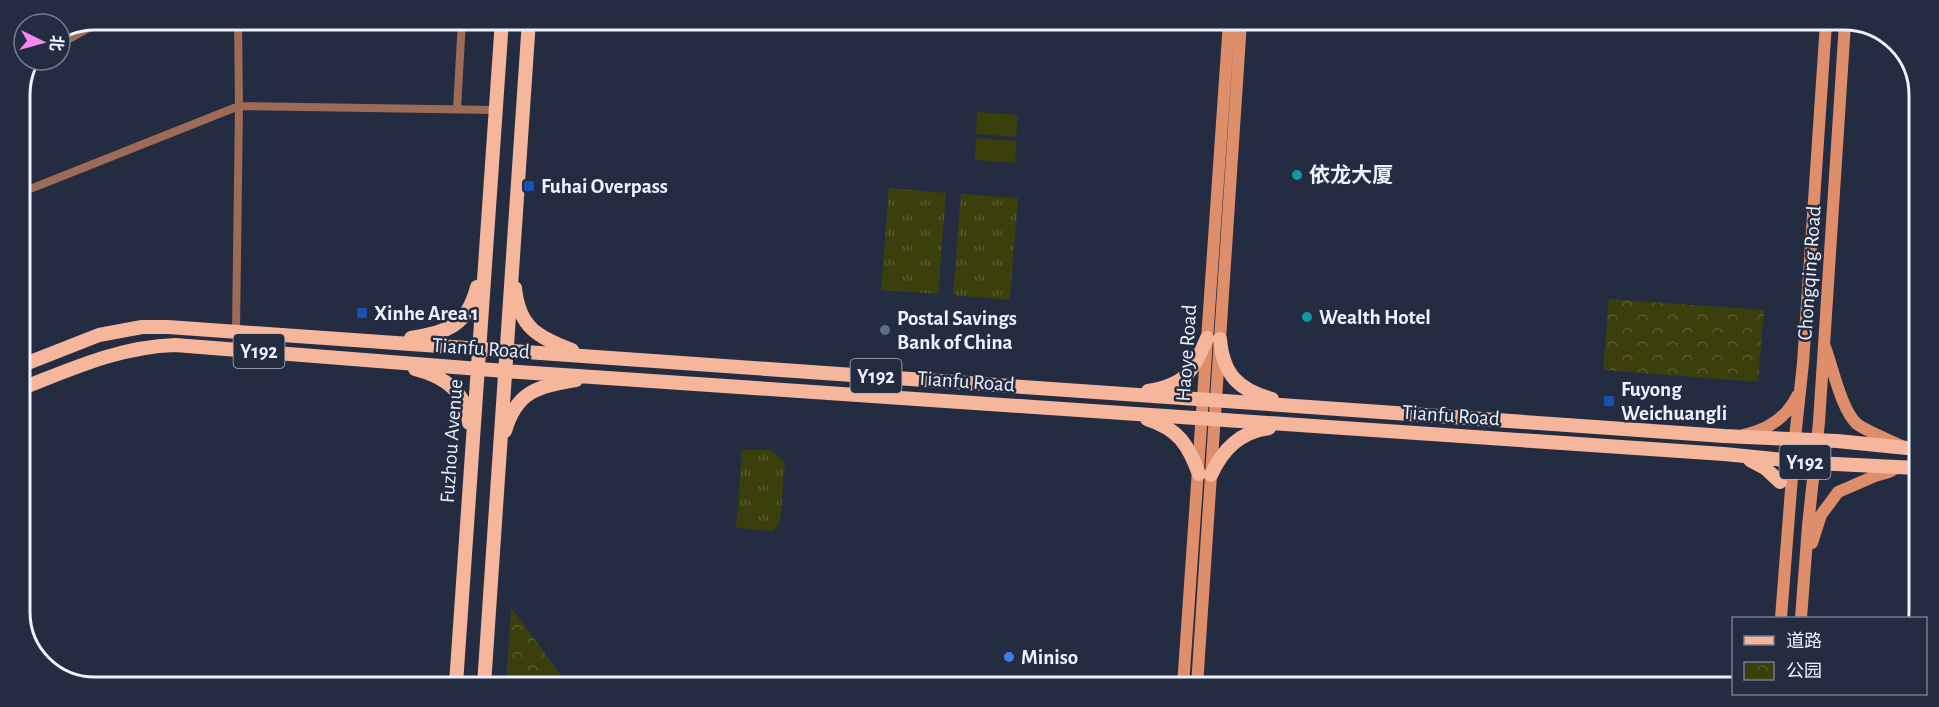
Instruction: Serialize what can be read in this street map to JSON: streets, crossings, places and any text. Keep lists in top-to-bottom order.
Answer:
{
  "streets": {
    "main road": [
      "Chongqing Road",
      "Tianfu Road",
      "Y192",
      "Haoye Road",
      "Fuzhou Avenue"
    ]
  },
  "crossings": [
    ["Chongqing Road", "Tianfu Road"],
    ["Tianfu Road", "Y192"],
    ["Tianfu Road", "Haoye Road"],
    ["Tianfu Road", "Fuzhou Avenue"]
  ],
  "places": {
    "other": [
      "依龙大厦",
      "Wealth Hotel",
      "Postal Savings Bank of China",
      "Miniso"
    ],
    "transit": ["Fuhai Overpass", "Xinhe Area 1", "Fuyong Weichuangli"]
  },
  "legend": ["道路", "公园"],
  "north": "right"
}
